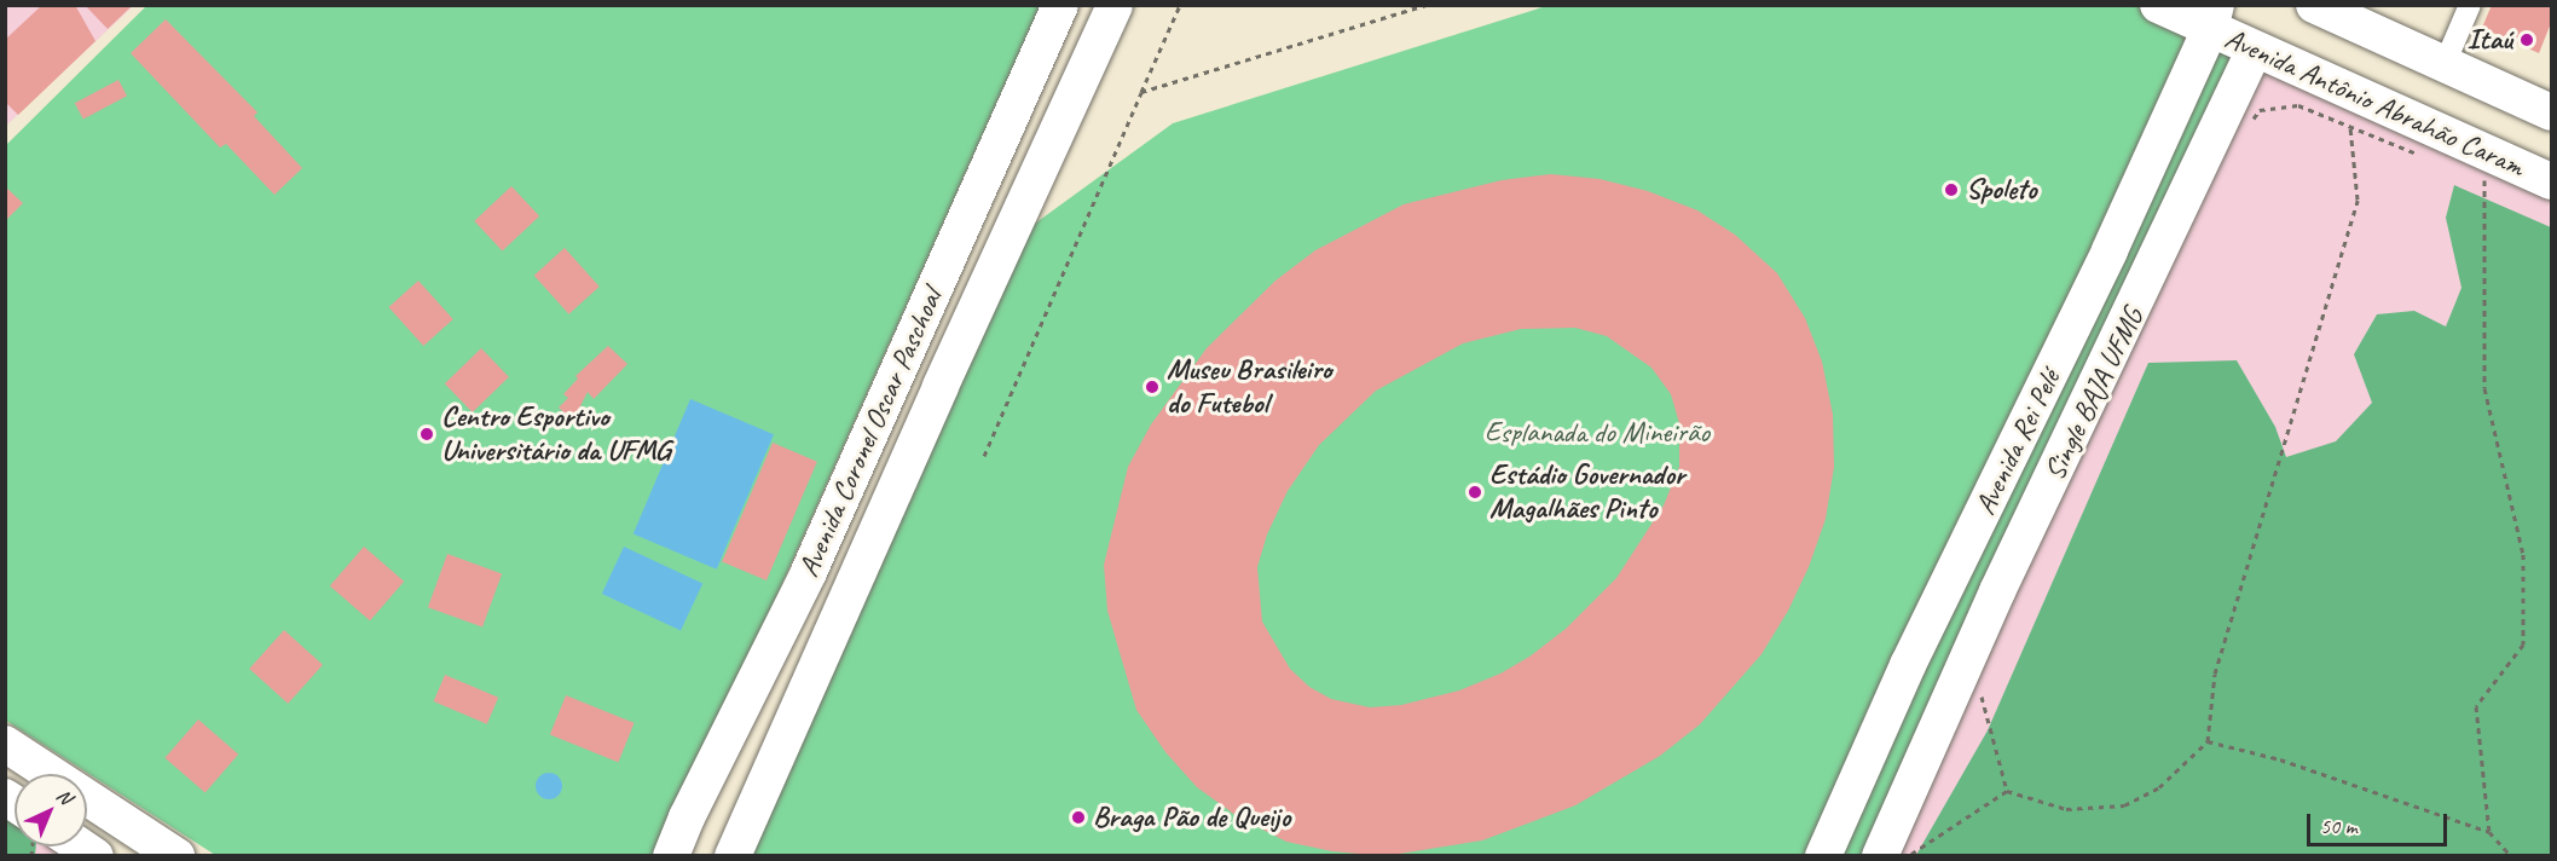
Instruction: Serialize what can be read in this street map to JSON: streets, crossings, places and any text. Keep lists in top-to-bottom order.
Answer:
{
  "streets": {
    "main road": ["Avenida Antônio Abrahão Caram", "Avenida Coronel Oscar Paschoal", "Avenida Rei Pelé"]
  },
  "crossings": [
    ["Avenida Antônio Abrahão Caram", "Avenida Rei Pelé"]
  ],
  "parks": ["Esplanada do Mineirão"],
  "places": [
    "Itaú",
    "Spoleto",
    "Museu Brasileiro do Futebol",
    "Centro Esportivo Universitário da UFMG",
    "Estádio Governador Magalhães Pinto",
    "Braga Pão de Queijo"
  ],
  "scale_bar": "50 m",
  "north": "top right"
}
